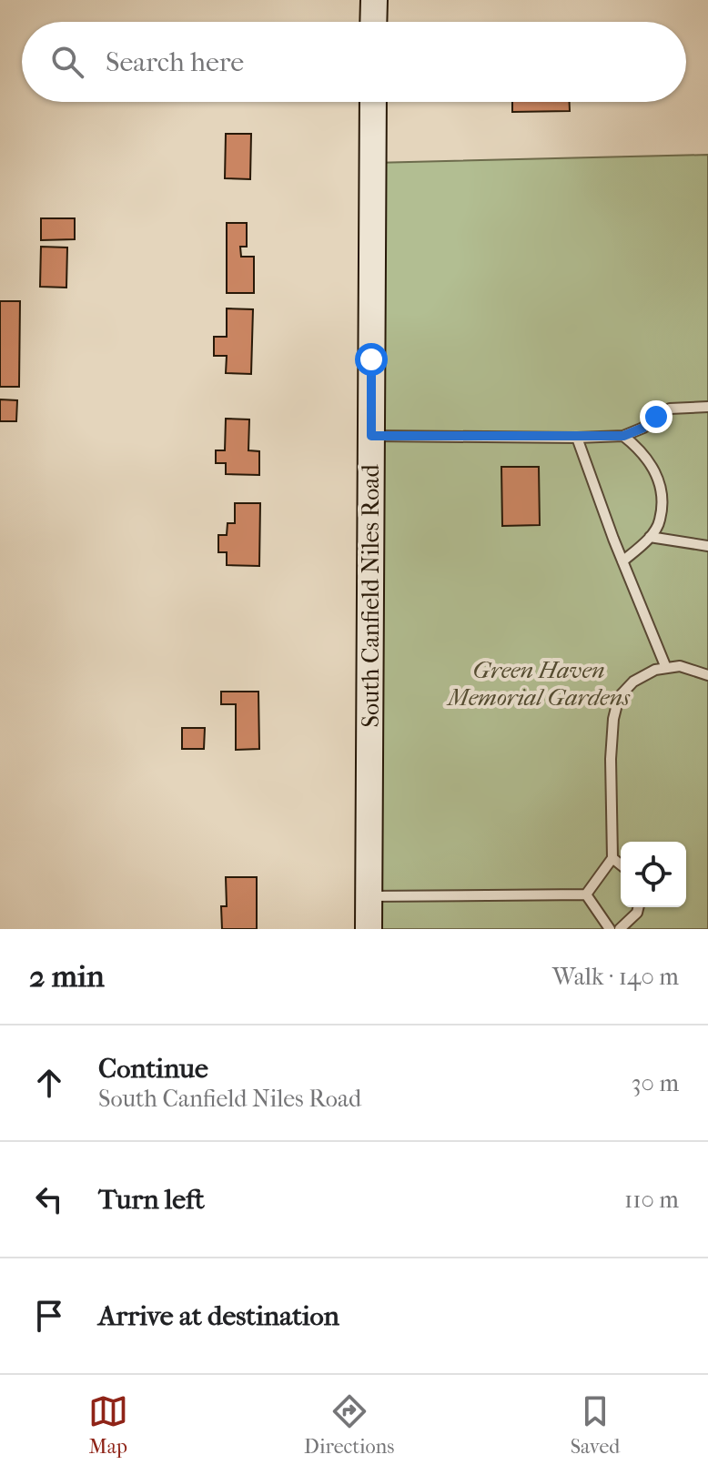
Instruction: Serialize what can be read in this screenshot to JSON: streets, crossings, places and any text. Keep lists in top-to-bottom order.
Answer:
{
  "streets": {
    "main road": ["South Canfield Niles Road"]
  },
  "parks": ["Green Haven Memorial Gardens"],
  "page": {
    "search": "Search here",
    "heading": ["2 min", "Walk · 140 m"],
    "list": [
      ["Continue", "South Canfield Niles Road", "30 m"],
      ["Turn left", "110 m"],
      "Arrive at destination"
    ],
    "nav": ["Map", "Directions", "Saved"]
  }
}
